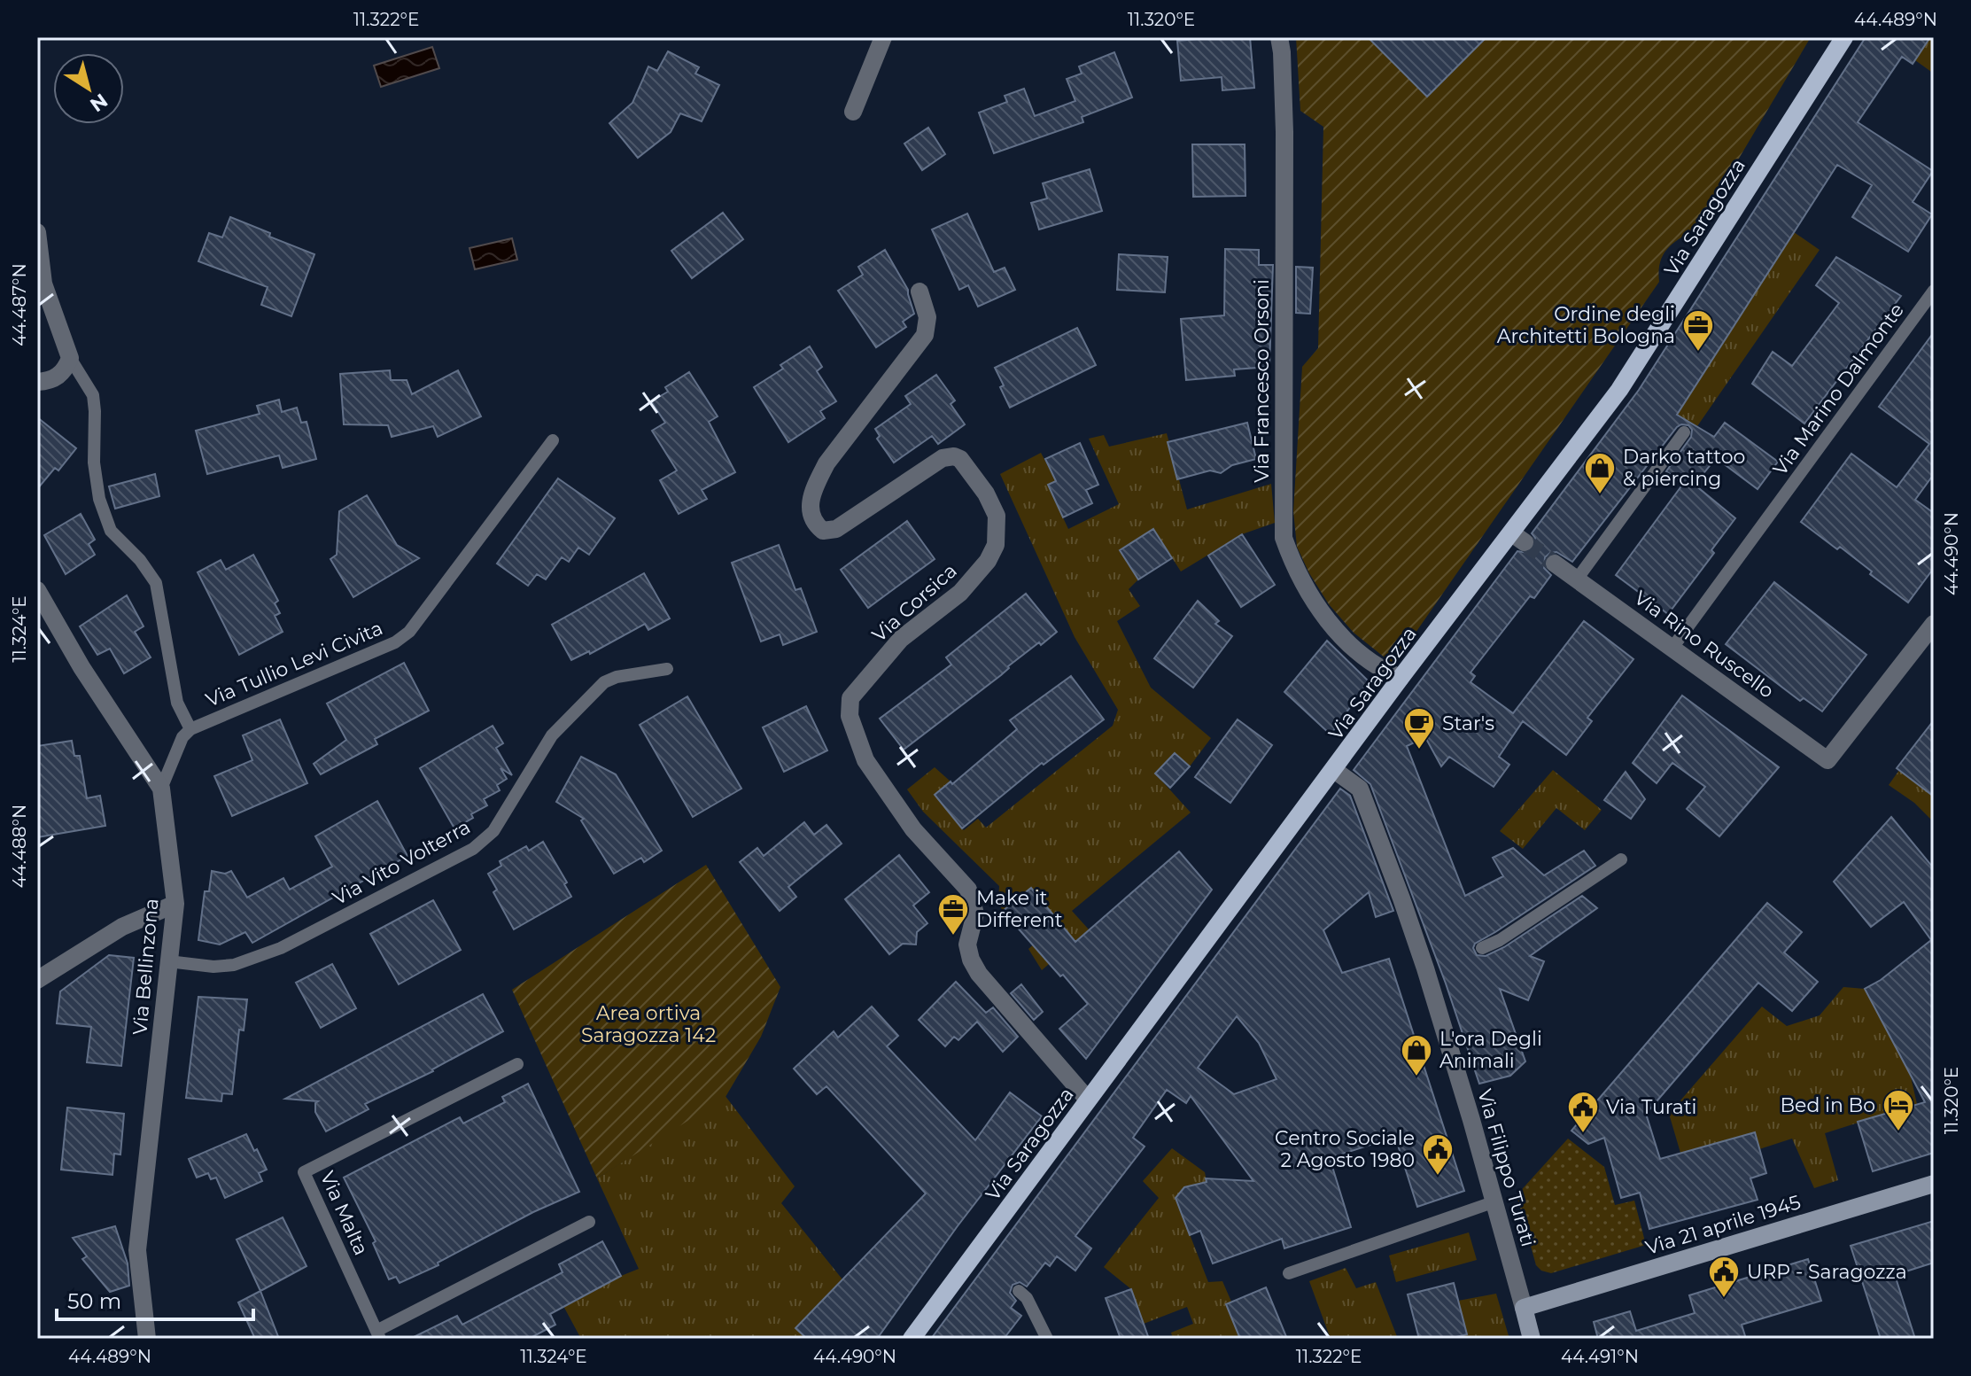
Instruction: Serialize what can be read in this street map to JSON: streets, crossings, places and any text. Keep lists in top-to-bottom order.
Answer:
{
  "streets": {
    "main road": ["Via Saragozza"],
    "street": [
      "Via Francesco Orsoni",
      "Via Corsica",
      "Via Rino Ruscello",
      "Via Bellinzona",
      "Via Filippo Turati",
      "Via 21 aprile 1945"
    ],
    "lane": [
      "Via Marino Dalmonte",
      "Via Tullio Levi Civita",
      "Via Vito Volterra",
      "Via Malta"
    ]
  },
  "crossings": [
    ["Via Saragozza", "Via Francesco Orsoni"],
    ["Via Saragozza", "Via Corsica"],
    ["Via Saragozza", "Via Filippo Turati"],
    ["Via Marino Dalmonte", "Via Rino Ruscello"],
    ["Via Tullio Levi Civita", "Via Bellinzona"],
    ["Via Vito Volterra", "Via Bellinzona"],
    ["Via Filippo Turati", "Via 21 aprile 1945"]
  ],
  "parks": ["Area ortiva Saragozza 142"],
  "places": {
    "office": ["Ordine degli Architetti Bologna", "Make it Different"],
    "shop": ["Darko tattoo & piercing", "L'ora Degli Animali"],
    "cafe": ["Star's"],
    "hotel": ["Bed in Bo"],
    "public building": ["Via Turati", "Centro Sociale 2 Agosto 1980", "URP - Saragozza"]
  },
  "scale_bar": "50 m",
  "north": "bottom right",
  "coordinates": [
    "11.322°E",
    "11.320°E",
    "44.489°N",
    "44.487°N",
    "44.490°N",
    "11.324°E",
    "44.488°N",
    "44.491°N"
  ]
}
